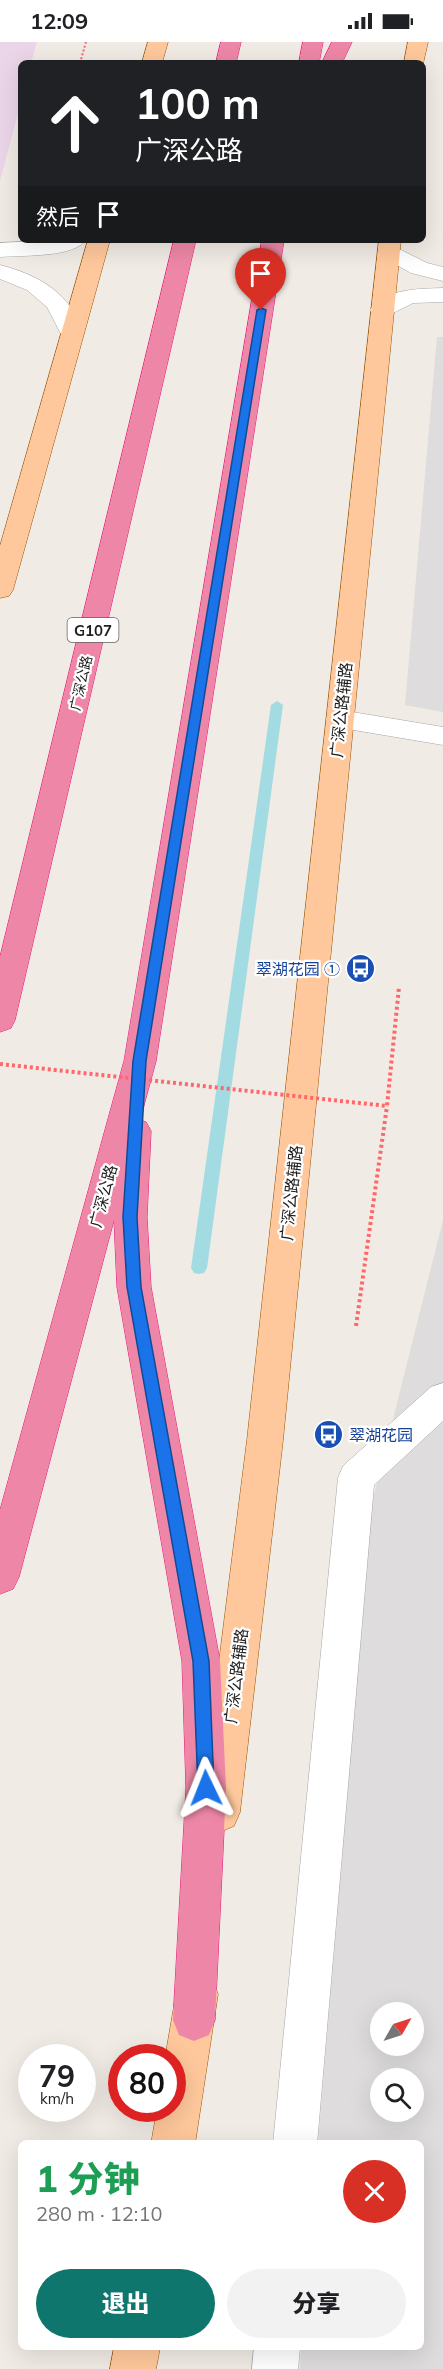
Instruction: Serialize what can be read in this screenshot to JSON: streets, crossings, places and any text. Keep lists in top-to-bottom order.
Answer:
{
  "streets": {
    "highway": ["G107", "广深公路"],
    "main road": ["广深公路辅路"]
  },
  "places": {
    "bus stop": ["翠湖花园 ①", "翠湖花园"]
  },
  "north": "top right",
  "page": {
    "status": "12:09",
    "turn": ["100 m", "广深公路"],
    "then": "然后",
    "speed": "79 km/h",
    "limit": "80",
    "heading": ["1 分钟", "280 m · 12:10"],
    "buttons": ["退出", "分享"]
  }
}
